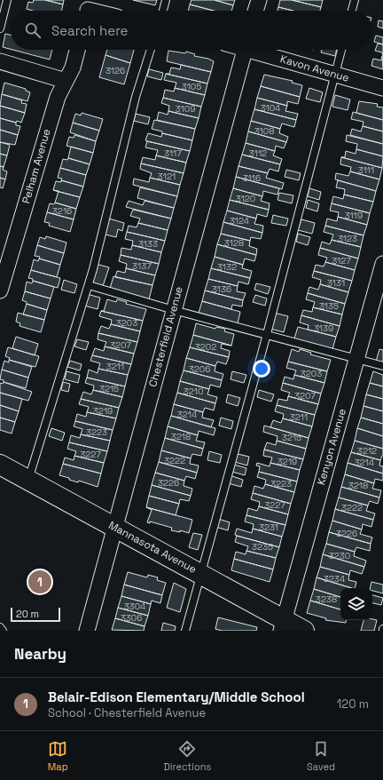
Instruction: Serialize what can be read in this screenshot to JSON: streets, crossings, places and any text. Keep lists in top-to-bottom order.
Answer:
{
  "streets": {
    "street": [
      "Kavon Avenue",
      "Pelham Avenue",
      "Chesterfield Avenue",
      "Kenyon Avenue",
      "Mannasota Avenue"
    ]
  },
  "crossings": [
    ["Chesterfield Avenue", "Mannasota Avenue"],
    ["Kenyon Avenue", "Mannasota Avenue"]
  ],
  "house_numbers": [
    "3126",
    "3105",
    "3104",
    "3109",
    "3108",
    "3117",
    "3112",
    "3111",
    "3121",
    "3116",
    "3120",
    "3216",
    "3119",
    "3124",
    "3123",
    "3128",
    "3133",
    "3127",
    "3137",
    "3132",
    "3131",
    "3136",
    "3135",
    "3203",
    "3139",
    "3207",
    "3202",
    "3211",
    "3206",
    "3203",
    "3215",
    "3210",
    "3207",
    "3219",
    "3214",
    "3211",
    "3223",
    "3218",
    "3215",
    "3212",
    "3227",
    "3222",
    "3219",
    "3214",
    "3226",
    "3223",
    "3218",
    "3227",
    "3222",
    "3231",
    "3226",
    "3235",
    "3230",
    "3234",
    "3238",
    "3304",
    "3306"
  ],
  "scale_bar": "20 m",
  "page": {
    "search": "Search here",
    "pins": "1",
    "scale": "20 m",
    "heading": "Nearby",
    "list": [
      {
        "mark": "1",
        "name": "Belair-Edison Elementary/Middle School",
        "note": "School · Chesterfield Avenue",
        "value": "120 m"
      }
    ],
    "nav": ["Map", "Directions", "Saved"]
  }
}
